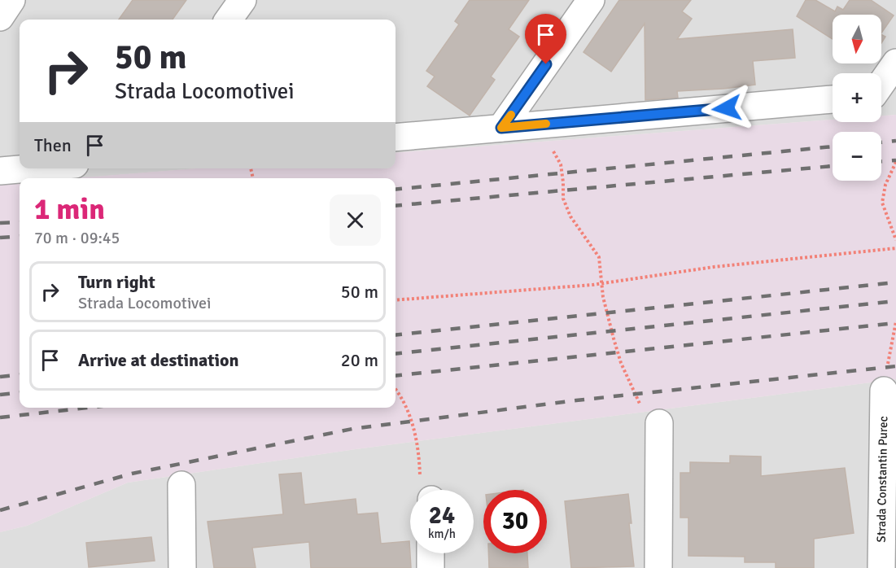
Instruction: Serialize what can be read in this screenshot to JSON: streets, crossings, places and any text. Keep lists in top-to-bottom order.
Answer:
{
  "streets": {
    "street": ["Strada Constantin Purec"]
  },
  "north": "bottom",
  "page": {
    "map_buttons": ["+", "−"],
    "turn": ["50 m", "Strada Locomotivei"],
    "then": "Then",
    "heading": ["1 min", "70 m · 09:45"],
    "list": [
      {
        "name": "Turn right",
        "note": "Strada Locomotivei",
        "value": "50 m"
      },
      {
        "name": "Arrive at destination",
        "value": "20 m"
      }
    ],
    "speed": "24 km/h",
    "limit": "30"
  }
}
